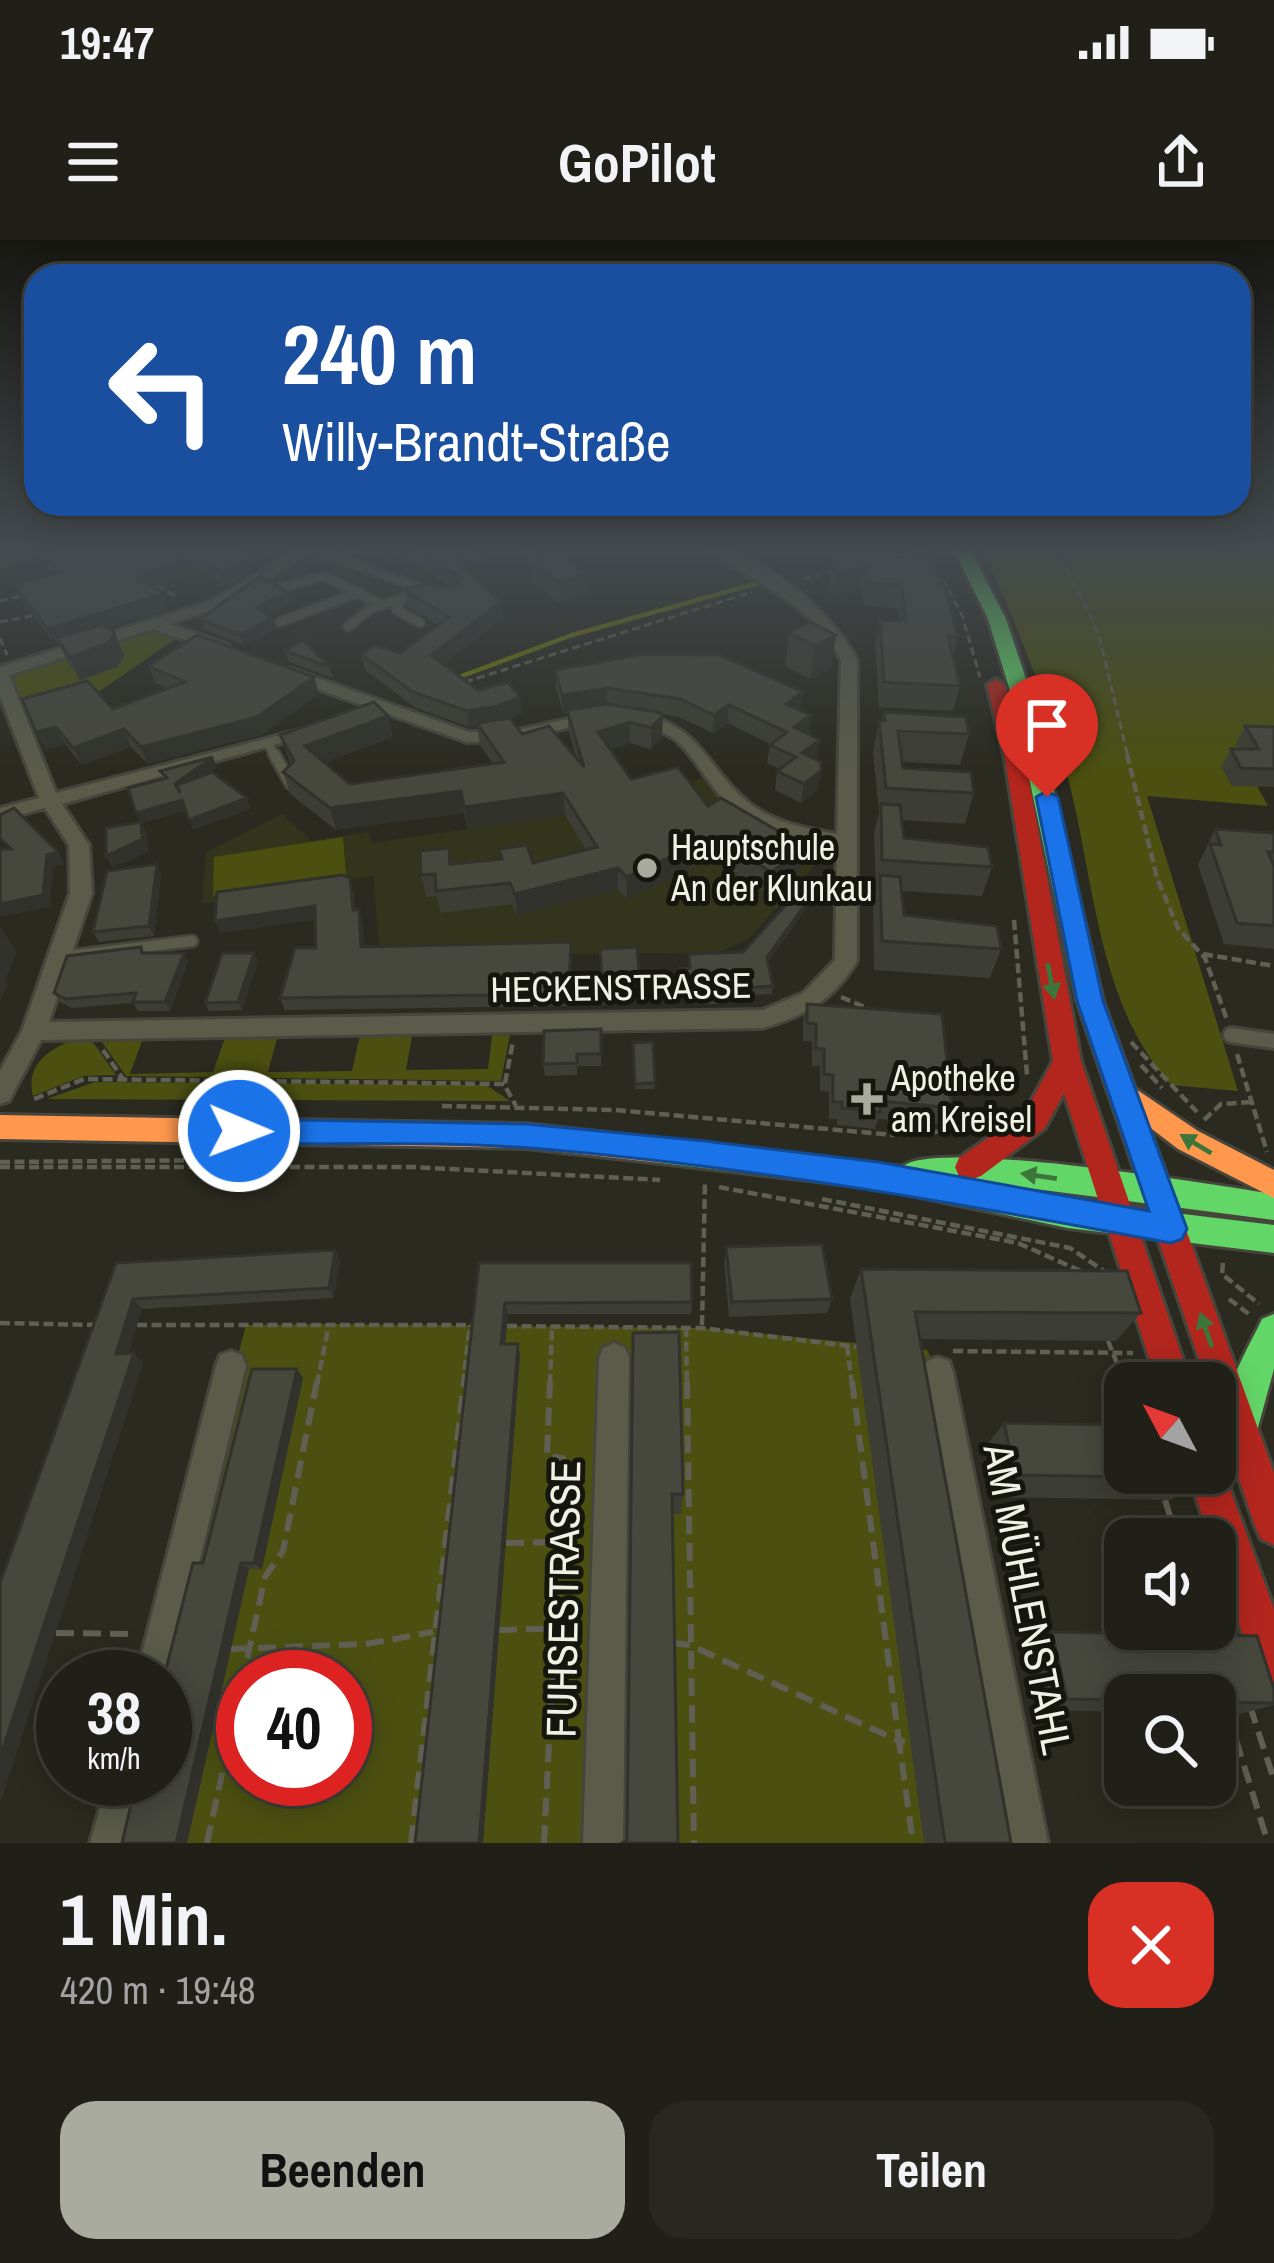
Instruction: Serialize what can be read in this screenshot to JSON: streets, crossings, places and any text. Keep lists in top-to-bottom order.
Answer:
{
  "streets": {
    "street": ["HECKENSTRASSE", "FUHSESTRASSE", "AM MÜHLENSTAHL"]
  },
  "places": {
    "other": ["Hauptschule An der Klunkau"],
    "health": ["Apotheke am Kreisel"]
  },
  "north": "top left",
  "page": {
    "status": "19:47",
    "header": "GoPilot",
    "turn": ["240 m", "Willy-Brandt-Straße"],
    "speed": "38 km/h",
    "limit": "40",
    "heading": ["1 Min.", "420 m · 19:48"],
    "buttons": ["Beenden", "Teilen"]
  }
}
